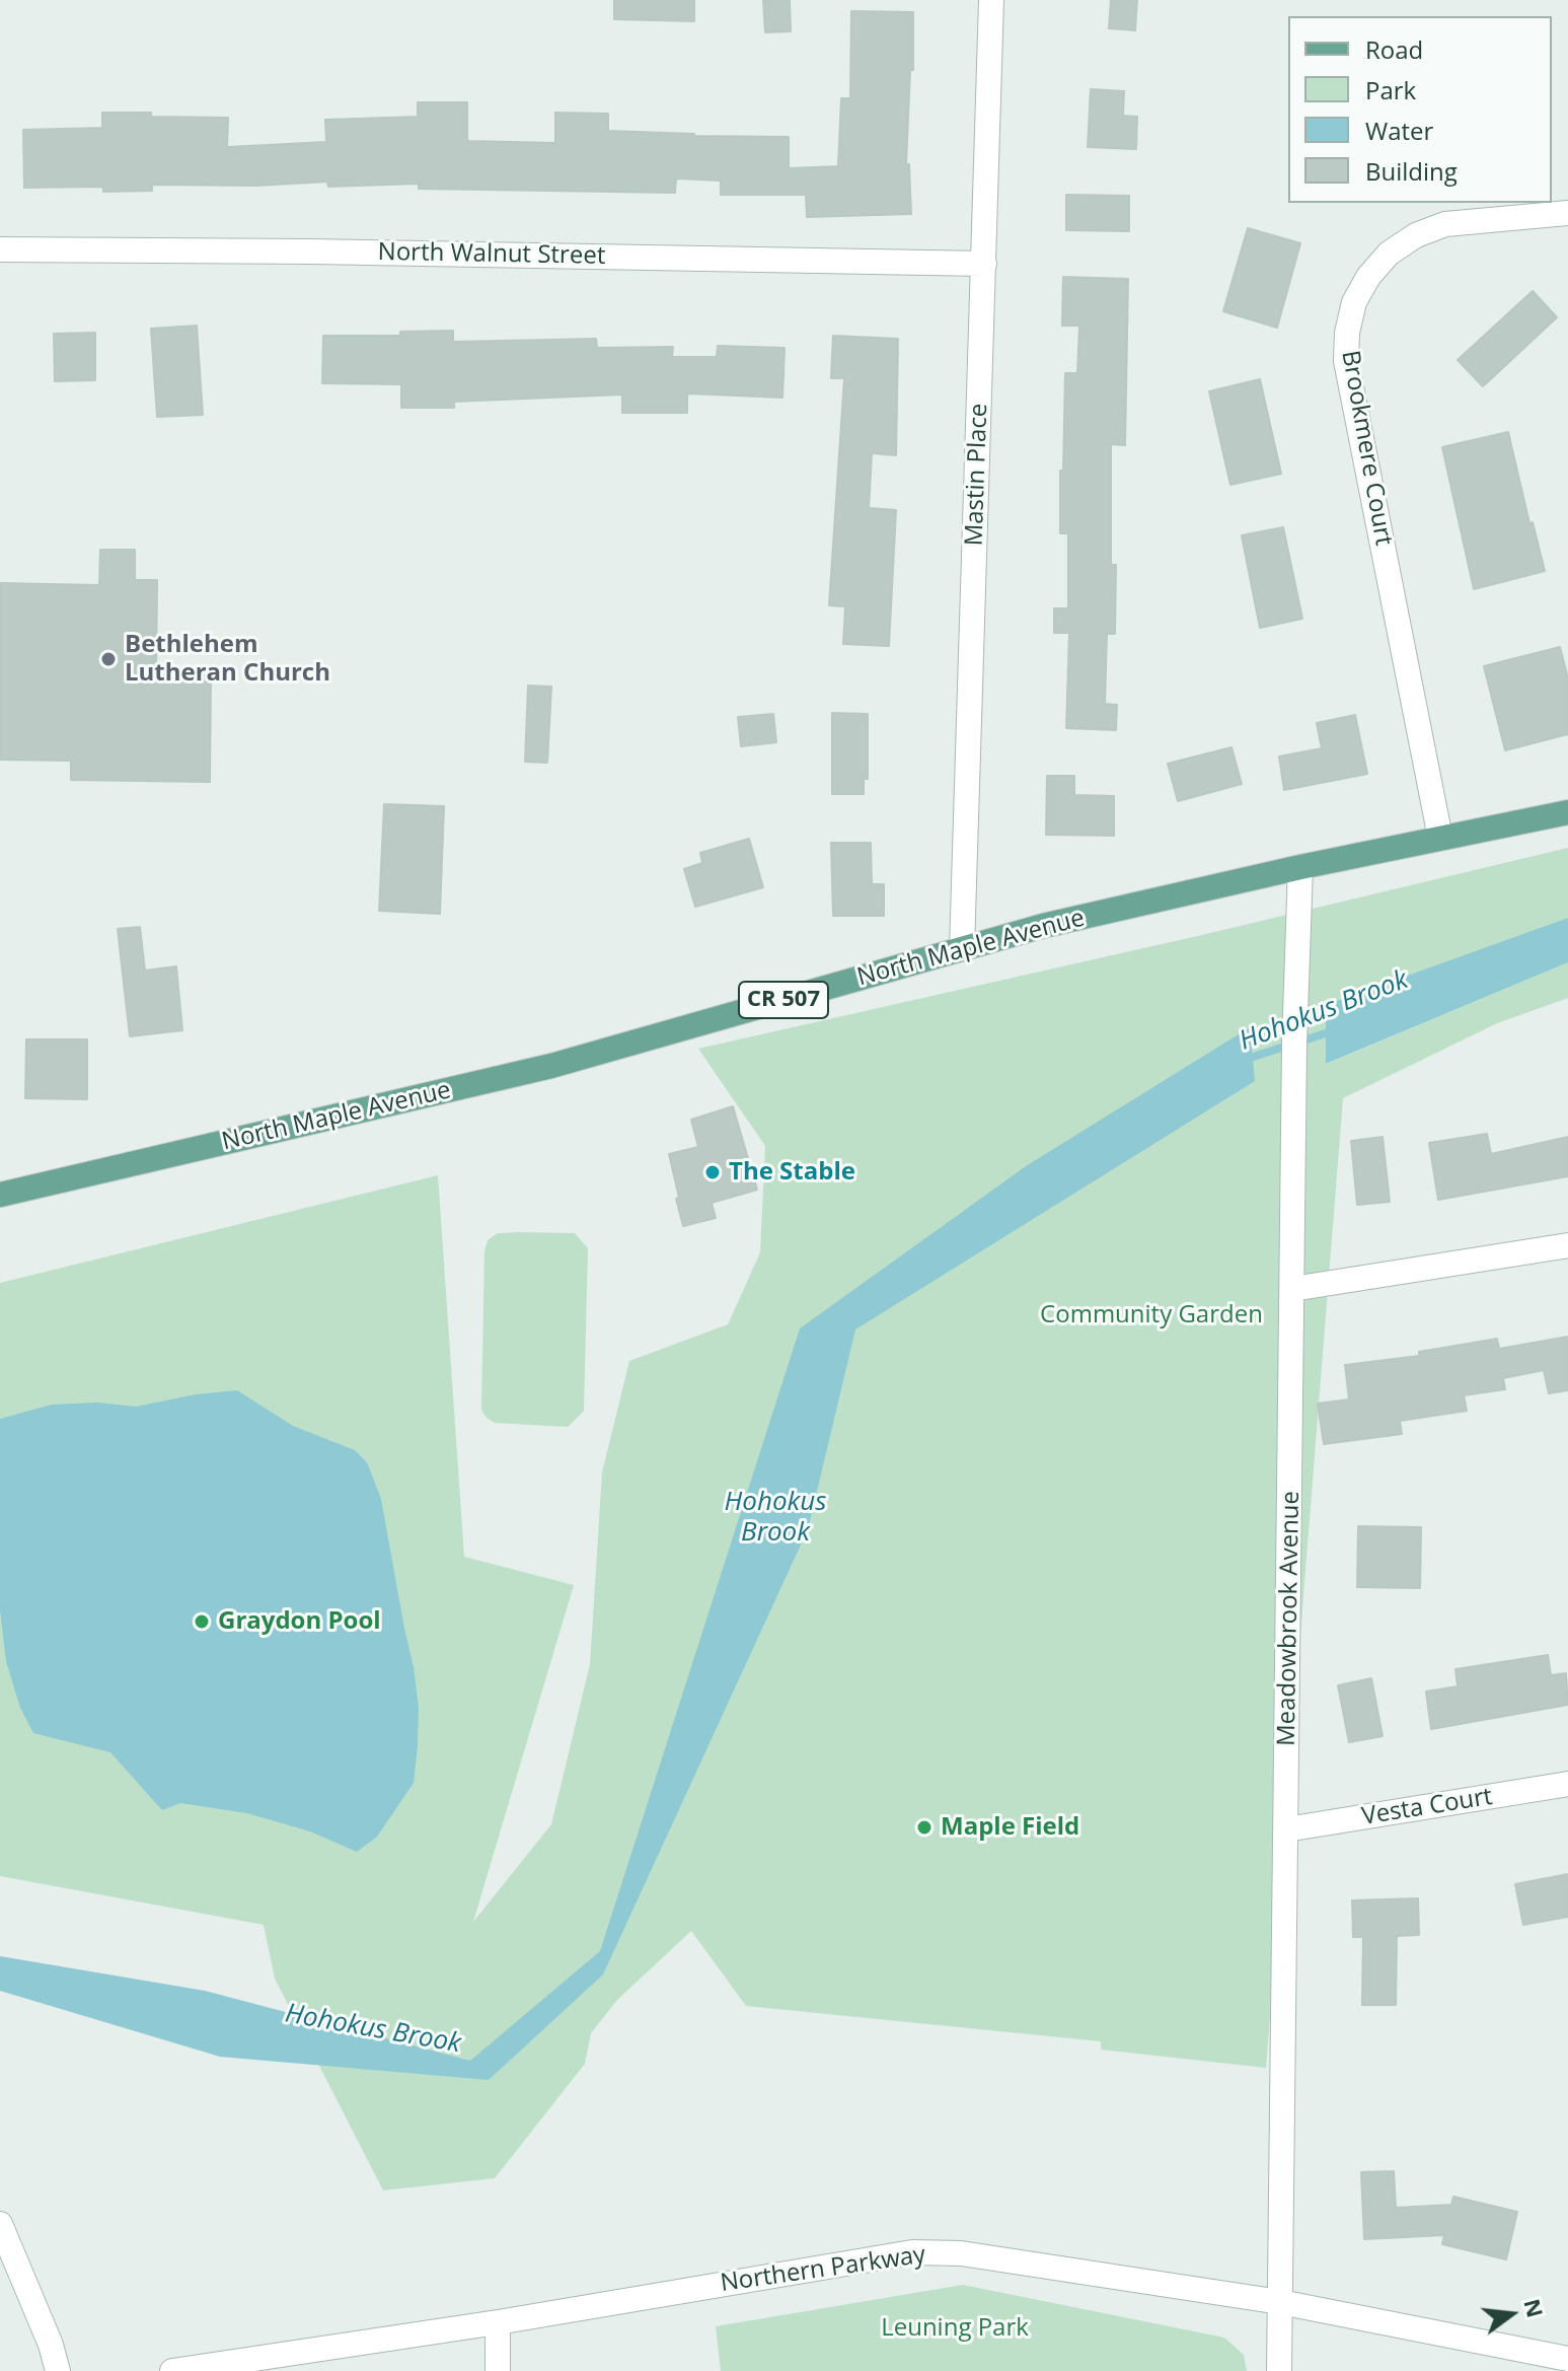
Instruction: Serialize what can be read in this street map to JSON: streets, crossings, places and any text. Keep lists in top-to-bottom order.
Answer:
{
  "streets": {
    "main road": ["North Maple Avenue", "CR 507"],
    "street": [
      "North Walnut Street",
      "Brookmere Court",
      "Mastin Place",
      "Meadowbrook Avenue",
      "Vesta Court",
      "Northern Parkway"
    ]
  },
  "crossings": [
    ["North Walnut Street", "Mastin Place"],
    ["Brookmere Court", "North Maple Avenue"],
    ["Mastin Place", "North Maple Avenue"],
    ["North Maple Avenue", "Meadowbrook Avenue"],
    ["Meadowbrook Avenue", "Vesta Court"],
    ["Meadowbrook Avenue", "Northern Parkway"]
  ],
  "water": ["Hohokus Brook"],
  "parks": ["Community Garden", "Leuning Park"],
  "places": [
    "Bethlehem Lutheran Church",
    "The Stable",
    "Graydon Pool",
    "Maple Field"
  ],
  "legend": [
    "Road",
    "Park",
    "Water",
    "Building"
  ],
  "north": "right"
}
